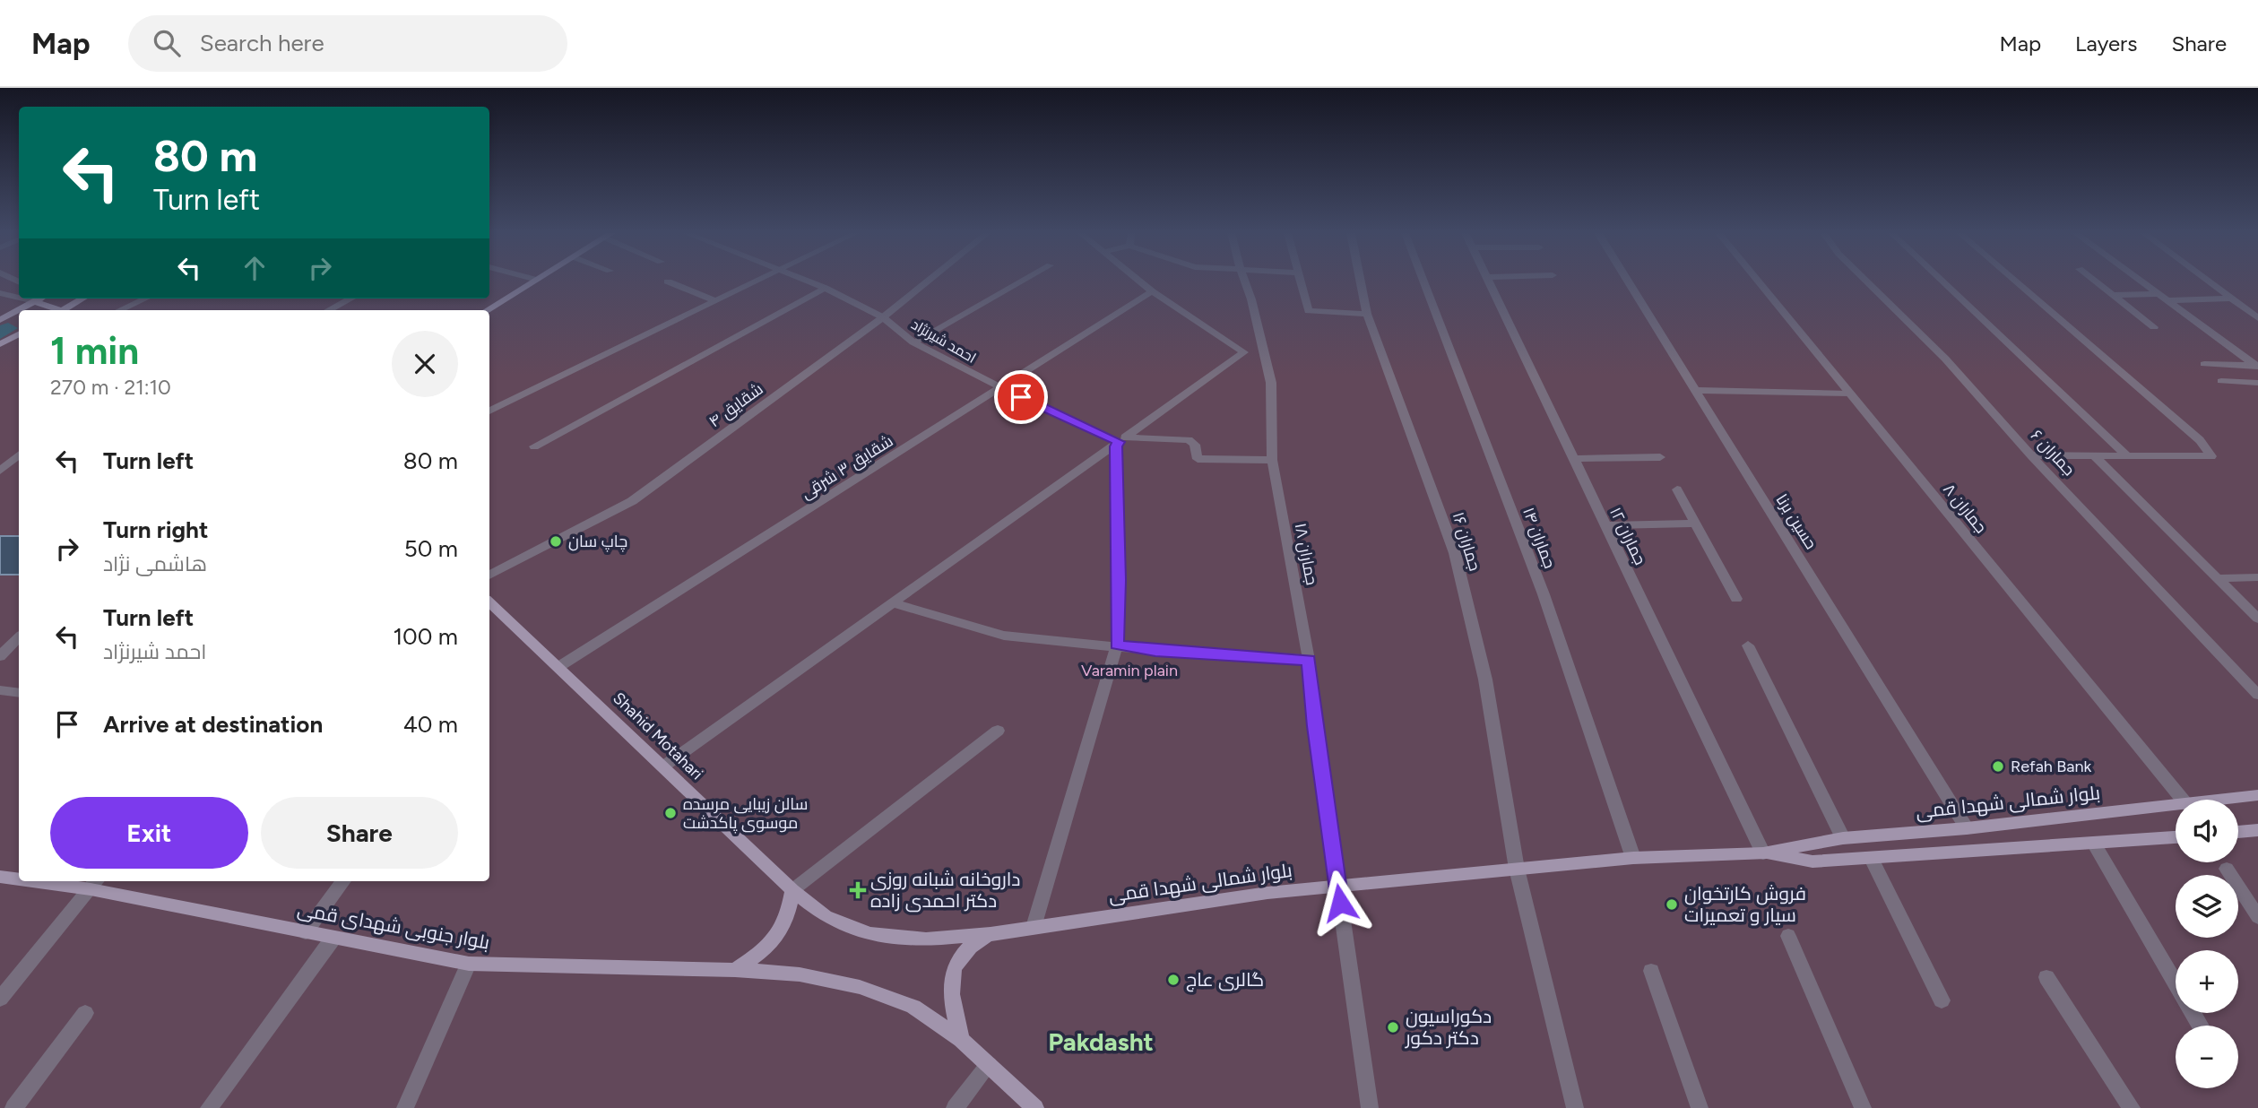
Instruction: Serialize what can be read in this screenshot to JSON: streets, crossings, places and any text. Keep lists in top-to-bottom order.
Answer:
{
  "streets": {
    "main road": ["Shahid Motahari", "بلوار شمالی شهدا قمی", "بلوار جنوبی شهدای قمی"],
    "street": [
      "احمد شیرنژاد",
      "شقایق ۴",
      "جماران ۶",
      "شقایق ۳ شرقی",
      "جماران ۸",
      "حسین برنا",
      "جماران ۱۲",
      "جماران ۱۴",
      "جماران ۱۶",
      "جماران ۱۸"
    ]
  },
  "crossings": [
    ["احمد شیرنژاد", "شقایق ۴"],
    ["احمد شیرنژاد", "شقایق ۳ شرقی"],
    ["شقایق ۳ شرقی", "Shahid Motahari"],
    ["حسین برنا", "بلوار شمالی شهدا قمی"],
    ["جماران ۱۲", "بلوار شمالی شهدا قمی"],
    ["جماران ۱۴", "بلوار شمالی شهدا قمی"],
    ["جماران ۱۶", "بلوار شمالی شهدا قمی"],
    ["جماران ۱۸", "بلوار شمالی شهدا قمی"],
    ["Shahid Motahari", "بلوار شمالی شهدا قمی"]
  ],
  "districts": ["Pakdasht"],
  "parks": ["Varamin plain"],
  "places": {
    "other": [
      "چاپ سان",
      "Refah Bank",
      "سالن زیبایی مرسده موسوی پاکدشت",
      "فروش کارتخوان سیار و تعمیرات",
      "گالری عاج",
      "دکوراسیون دکتر دکور"
    ],
    "health": ["داروخانه شبانه روزی دکتر احمدی زاده"]
  },
  "page": {
    "header": "Map",
    "search": "Search here",
    "nav": ["Map", "Layers", "Share"],
    "turn": ["80 m", "Turn left"],
    "heading": ["1 min", "270 m · 21:10"],
    "list": [
      {
        "name": "Turn left",
        "value": "80 m"
      },
      {
        "name": "Turn right",
        "note": "هاشمی نژاد",
        "value": "50 m"
      },
      {
        "name": "Turn left",
        "note": "احمد شیرنژاد",
        "value": "100 m"
      },
      {
        "name": "Arrive at destination",
        "value": "40 m"
      }
    ],
    "buttons": ["Exit", "Share"],
    "map_buttons": ["+", "−"]
  }
}
